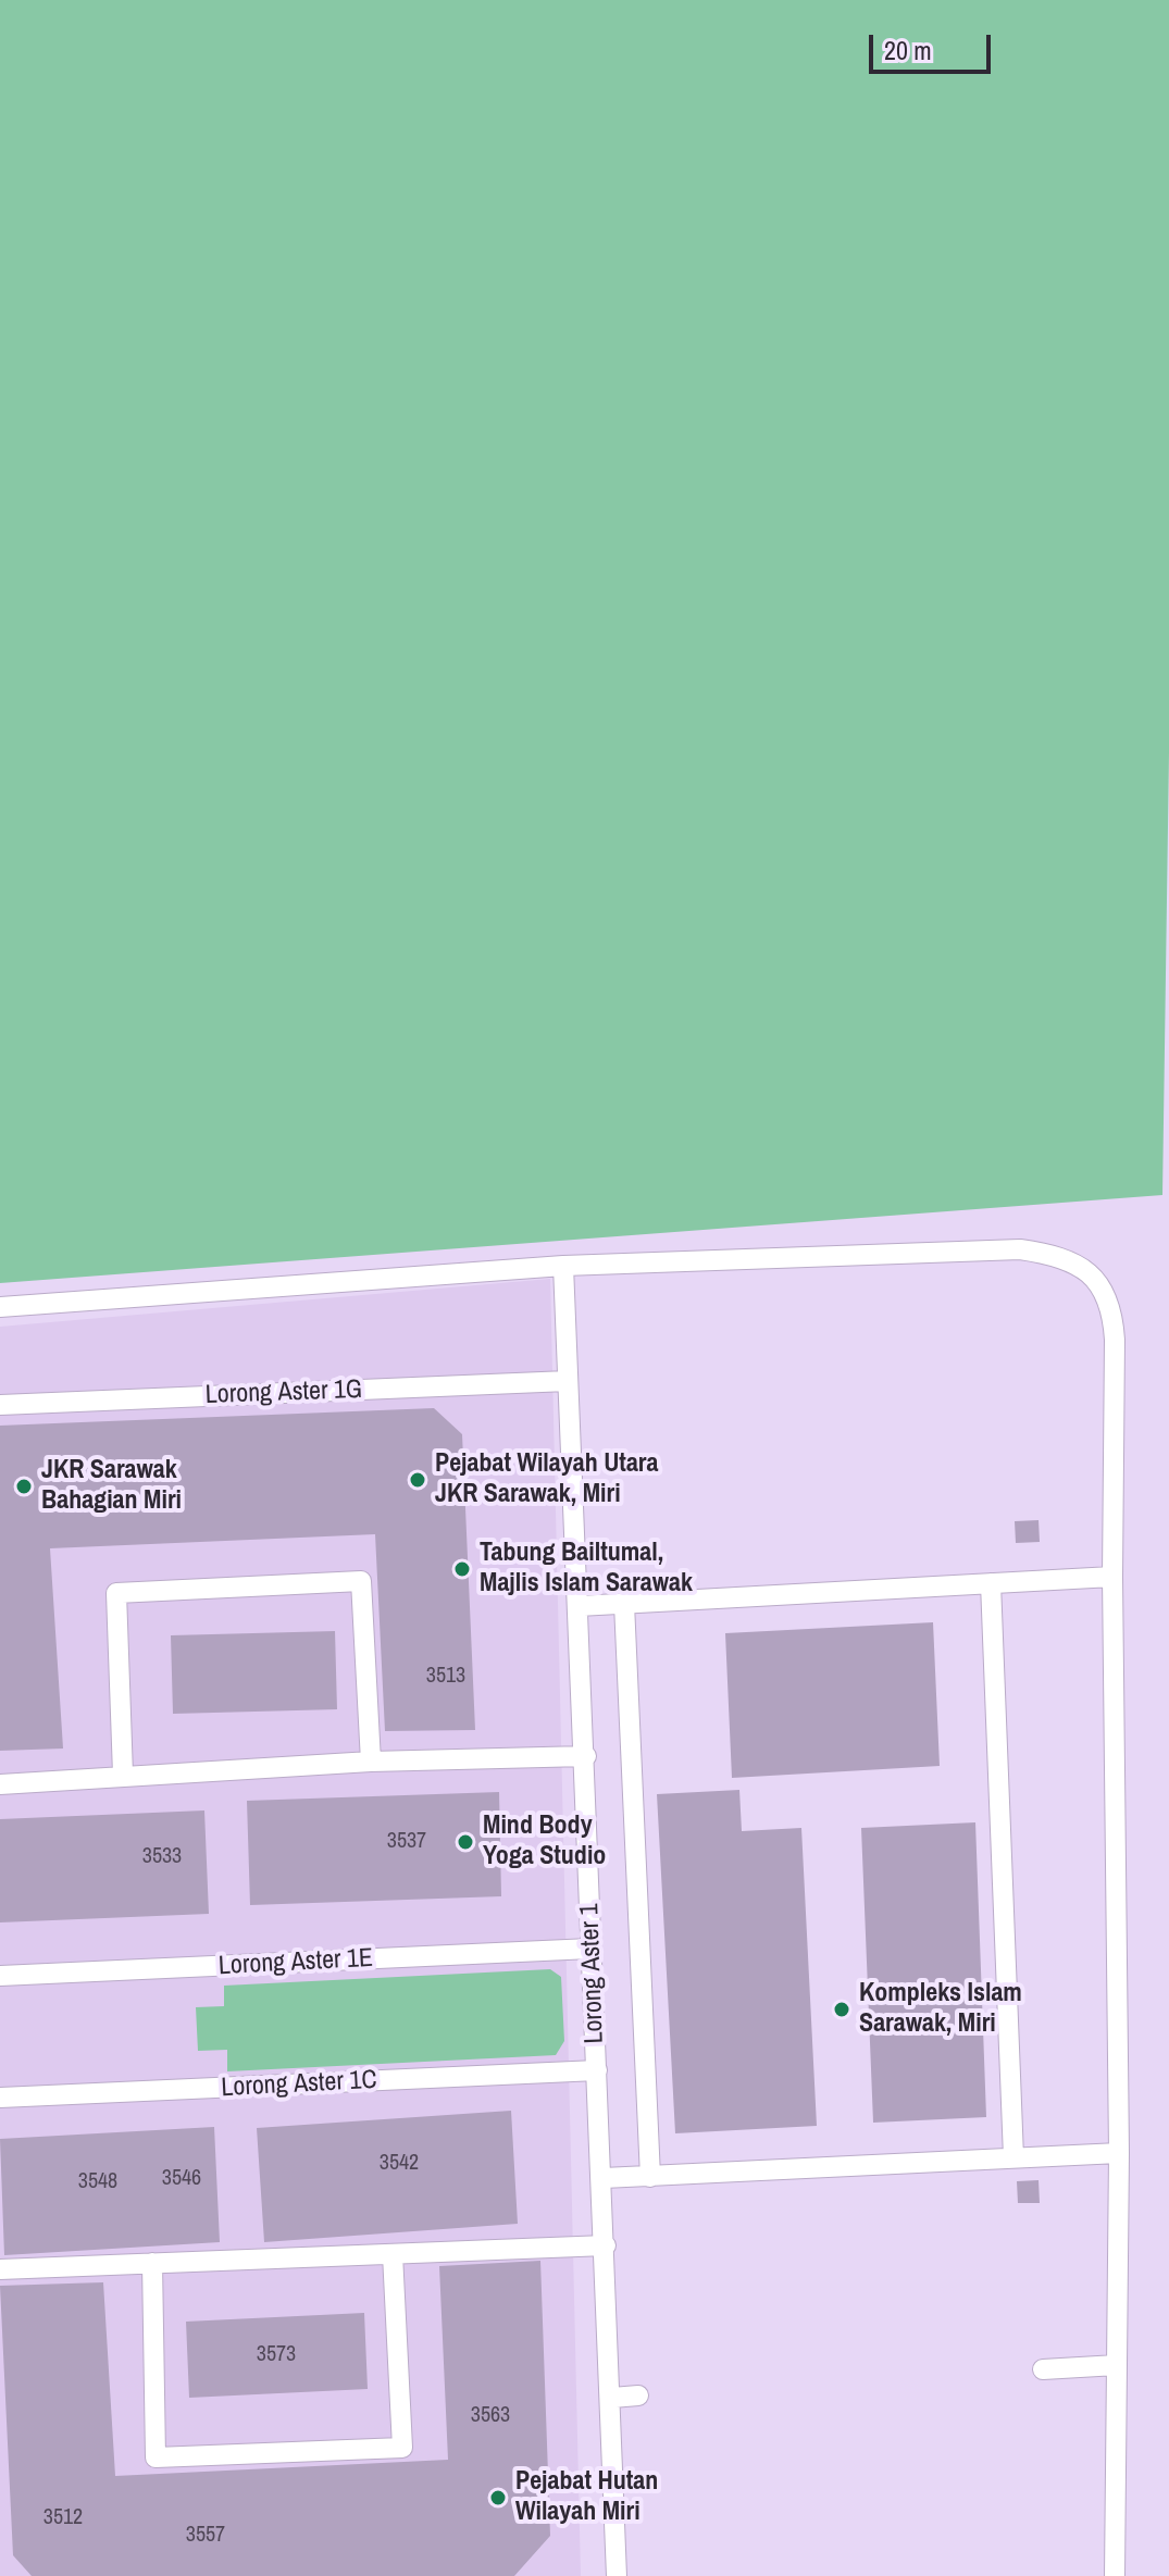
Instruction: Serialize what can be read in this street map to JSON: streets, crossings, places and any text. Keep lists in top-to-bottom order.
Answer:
{
  "streets": {
    "lane": [
      "Lorong Aster 1G",
      "Lorong Aster 1E",
      "Lorong Aster 1",
      "Lorong Aster 1C"
    ]
  },
  "crossings": [
    ["Lorong Aster 1G", "Lorong Aster 1"],
    ["Lorong Aster 1E", "Lorong Aster 1"],
    ["Lorong Aster 1", "Lorong Aster 1C"]
  ],
  "places": [
    "Pejabat Wilayah Utara JKR Sarawak, Miri",
    "JKR Sarawak Bahagian Miri",
    "Tabung Bailtumal, Majlis Islam Sarawak",
    "Mind Body Yoga Studio",
    "Kompleks Islam Sarawak, Miri",
    "Pejabat Hutan Wilayah Miri"
  ],
  "house_numbers": [
    "3513",
    "3537",
    "3533",
    "3542",
    "3546",
    "3548",
    "3573",
    "3563",
    "3512",
    "3557"
  ],
  "scale_bar": "20 m"
}
